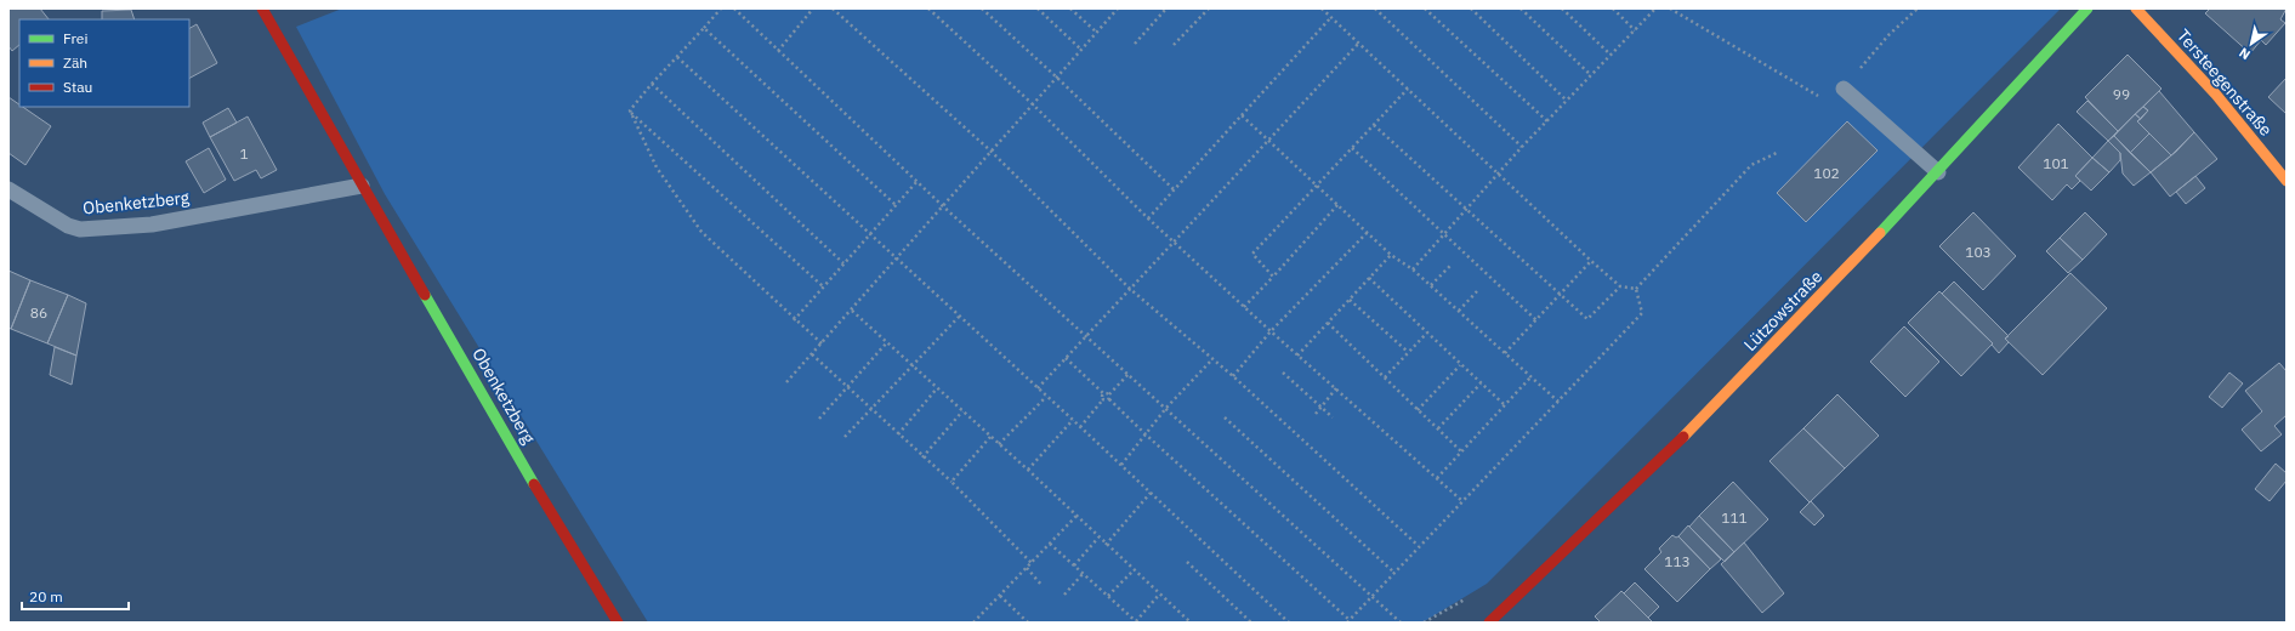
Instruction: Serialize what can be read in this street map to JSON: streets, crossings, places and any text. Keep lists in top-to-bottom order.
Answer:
{
  "streets": {
    "street": ["Tersteegenstraße", "Obenketzberg", "Lützowstraße"]
  },
  "house_numbers": [
    "99",
    "1",
    "101",
    "102",
    "103",
    "86",
    "111",
    "113"
  ],
  "legend": ["Frei", "Zäh", "Stau"],
  "scale_bar": "20 m",
  "north": "bottom left"
}
